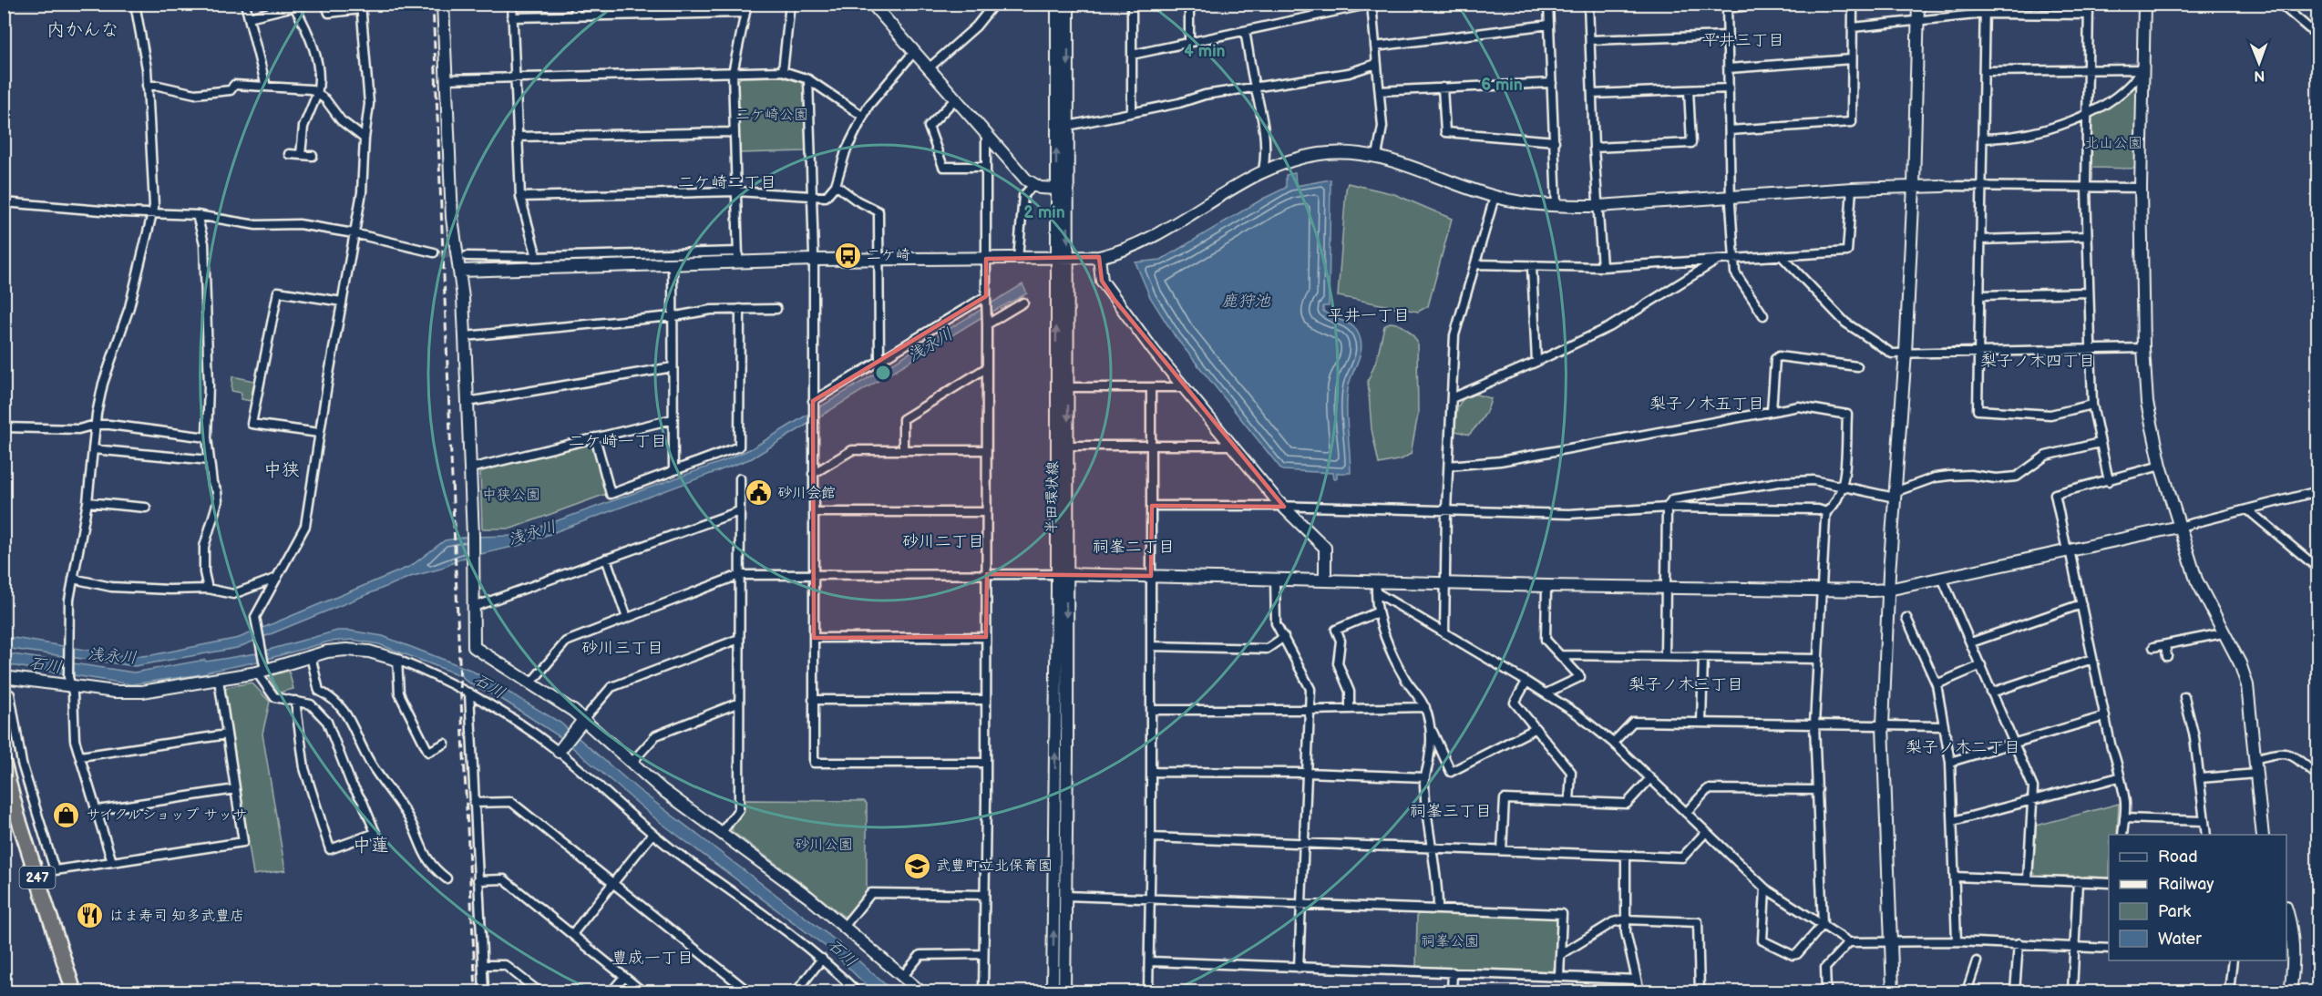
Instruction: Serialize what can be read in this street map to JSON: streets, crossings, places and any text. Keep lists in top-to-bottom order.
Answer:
{
  "streets": {
    "highway": ["247"],
    "street": ["半田環状線"]
  },
  "districts": [
    "内かんな",
    "平井三丁目",
    "二ケ崎二丁目",
    "平井一丁目",
    "梨子ノ木四丁目",
    "梨子ノ木五丁目",
    "二ケ崎一丁目",
    "中狭",
    "砂川二丁目",
    "祠峯二丁目",
    "砂川三丁目",
    "梨子ノ木三丁目",
    "梨子ノ木二丁目",
    "祠峯三丁目",
    "中蓮",
    "豊成一丁目"
  ],
  "water": ["鹿狩池", "浅永川", "石川"],
  "parks": [
    "二ケ崎公園",
    "北山公園",
    "中狭公園",
    "砂川公園",
    "祠峯公園"
  ],
  "places": {
    "bus stop": ["二ケ崎"],
    "public building": ["砂川会館"],
    "shop": ["サイクルショップ サッサ"],
    "school or university": ["武豊町立北保育園"],
    "restaurant": ["はま寿司 知多武豊店"]
  },
  "legend": [
    "Road",
    "Railway",
    "Park",
    "Water"
  ],
  "north": "bottom",
  "rings": ["4 min", "6 min", "2 min"]
}
